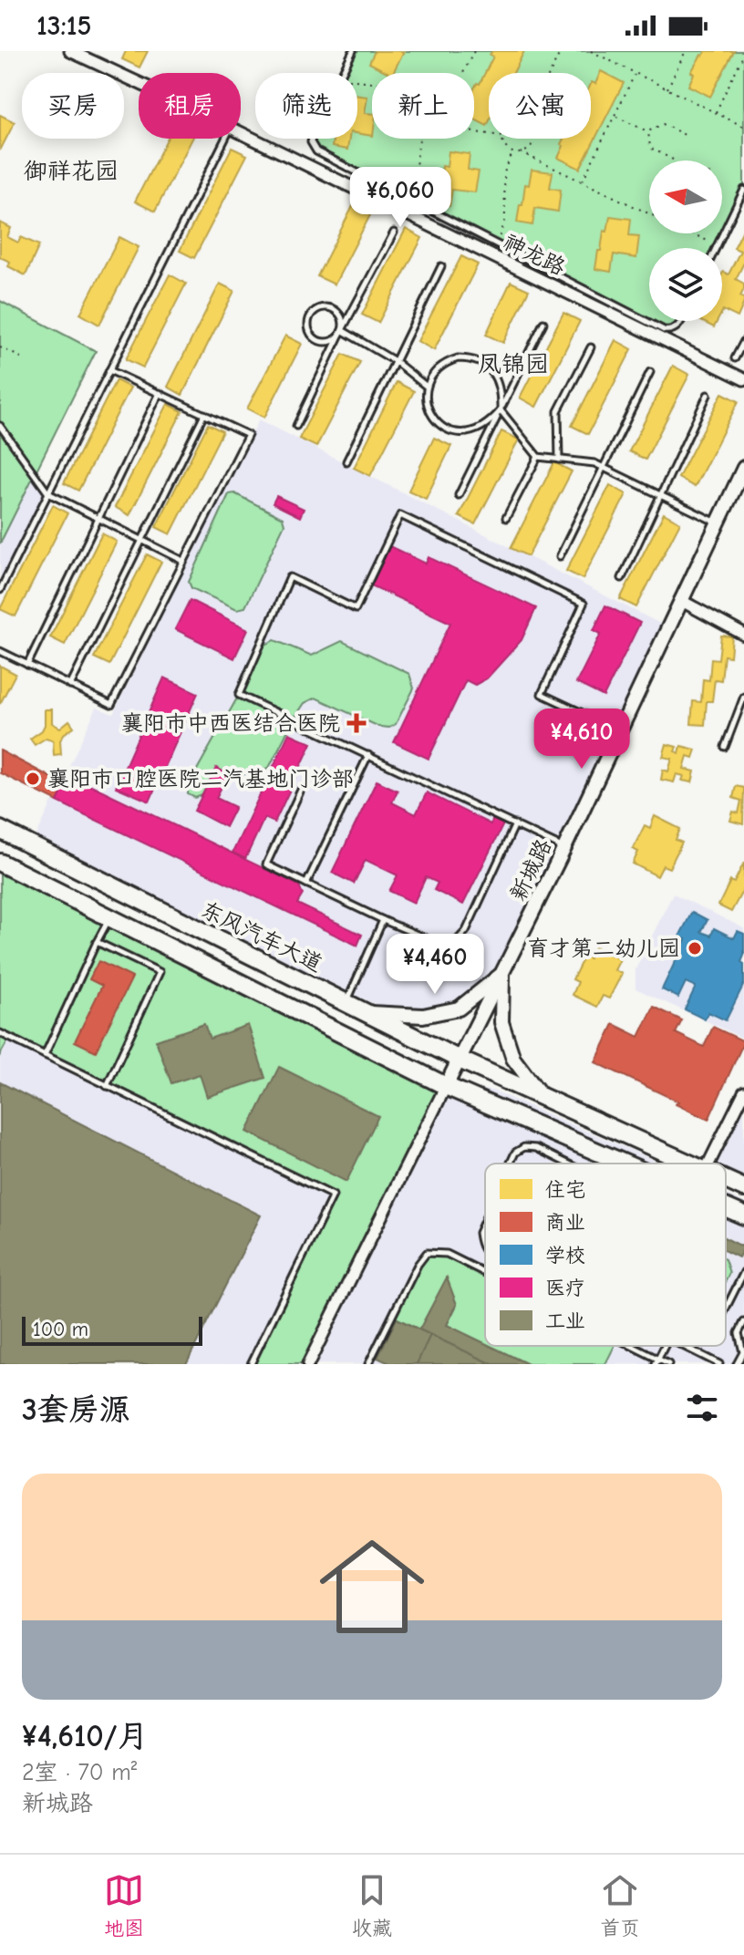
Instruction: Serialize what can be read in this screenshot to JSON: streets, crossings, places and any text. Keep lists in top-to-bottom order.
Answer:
{
  "streets": {
    "main road": ["东风汽车大道"],
    "street": ["神龙路", "新城路"]
  },
  "crossings": [
    ["新城路", "东风汽车大道"]
  ],
  "districts": ["御祥花园", "凤锦园"],
  "places": {
    "health": ["襄阳市中西医结合医院"],
    "other": ["襄阳市口腔医院二汽基地门诊部", "育才第二幼儿园"]
  },
  "legend": [
    "住宅",
    "商业",
    "学校",
    "医疗",
    "工业"
  ],
  "scale_bar": "100 m",
  "north": "left",
  "page": {
    "status": "13:15",
    "chip": [
      "买房",
      "租房",
      "筛选",
      "新上",
      "公寓"
    ],
    "price": ["¥6,060", "¥4,610", "¥4,460"],
    "scale": "100 m",
    "heading": "3套房源",
    "list": [
      {
        "name": "¥4,610/月",
        "note": "2室 · 70 m² · 新城路"
      }
    ],
    "tabs": ["地图", "收藏", "首页"]
  }
}
